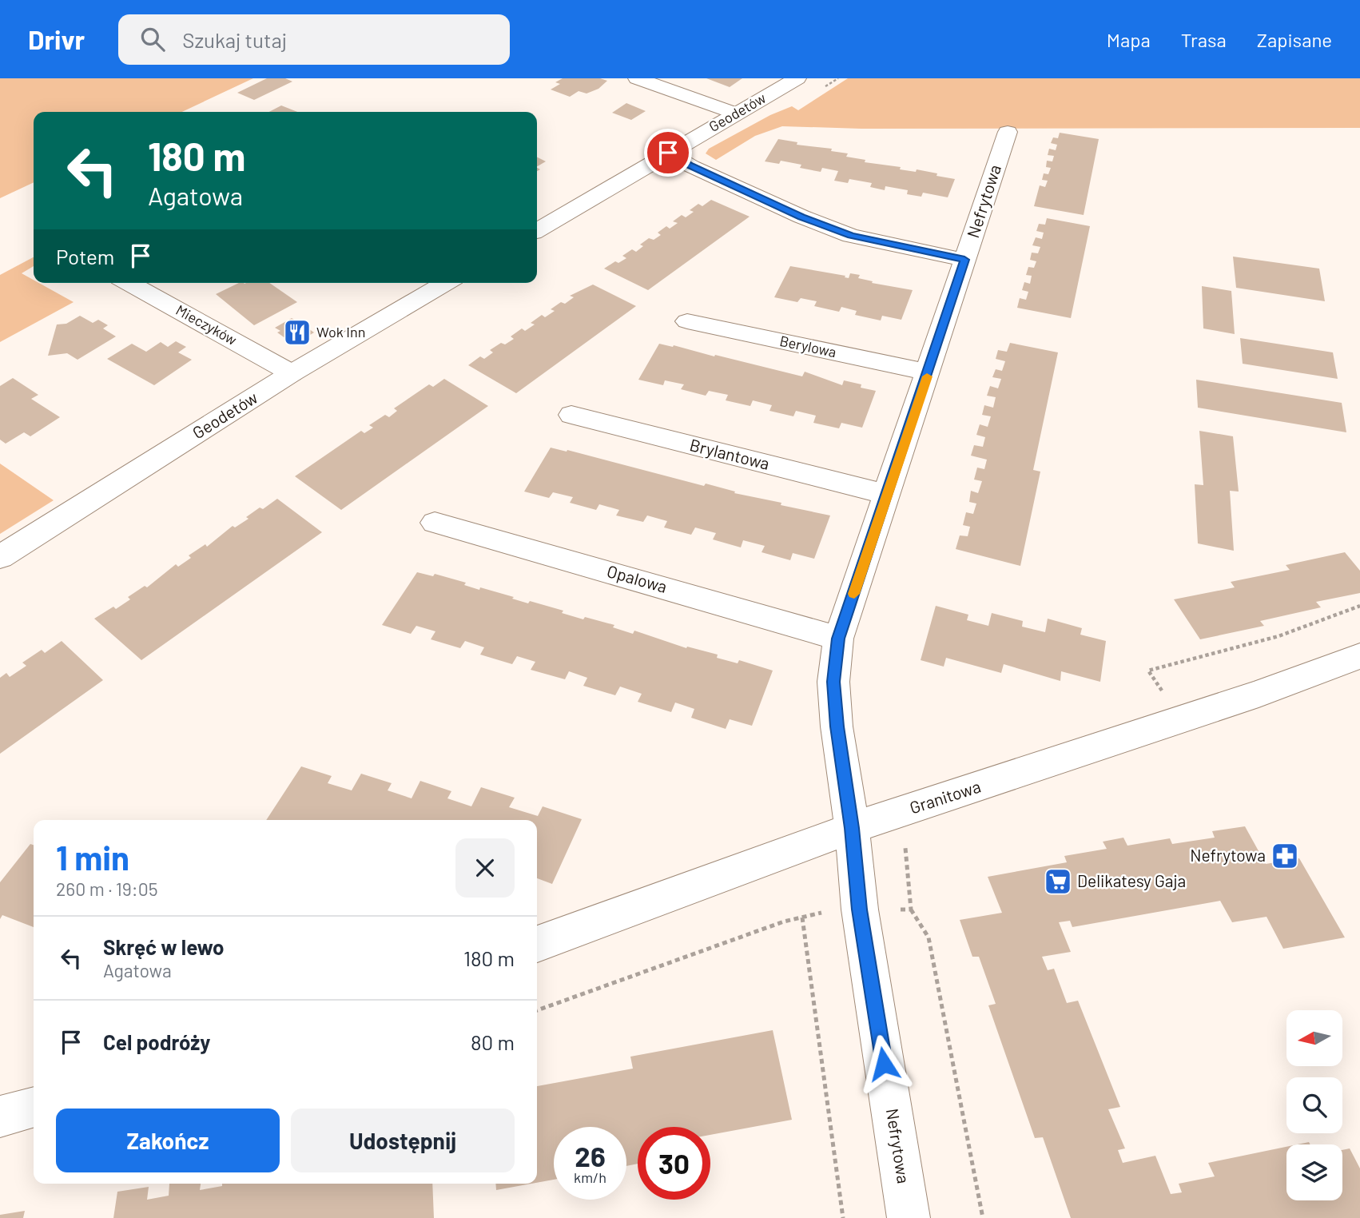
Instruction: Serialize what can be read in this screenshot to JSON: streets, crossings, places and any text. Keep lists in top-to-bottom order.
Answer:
{
  "streets": {
    "street": [
      "Geodetów",
      "Nefrytowa",
      "Mieczyków",
      "Berylowa",
      "Brylantowa",
      "Opalowa",
      "Granitowa"
    ]
  },
  "crossings": [
    ["Geodetów", "Mieczyków"],
    ["Nefrytowa", "Berylowa"],
    ["Nefrytowa", "Brylantowa"],
    ["Nefrytowa", "Opalowa"],
    ["Nefrytowa", "Granitowa"]
  ],
  "places": {
    "restaurant": ["Wok Inn"],
    "pharmacy": ["Nefrytowa"],
    "supermarket": ["Delikatesy Gaja"]
  },
  "north": "left",
  "page": {
    "header": "Drivr",
    "search": "Szukaj tutaj",
    "nav": ["Mapa", "Trasa", "Zapisane"],
    "turn": ["180 m", "Agatowa"],
    "then": "Potem",
    "heading": ["1 min", "260 m · 19:05"],
    "list": [
      {
        "name": "Skręć w lewo",
        "note": "Agatowa",
        "value": "180 m"
      },
      {
        "name": "Cel podróży",
        "value": "80 m"
      }
    ],
    "buttons": ["Zakończ", "Udostępnij"],
    "speed": "26 km/h",
    "limit": "30"
  }
}
